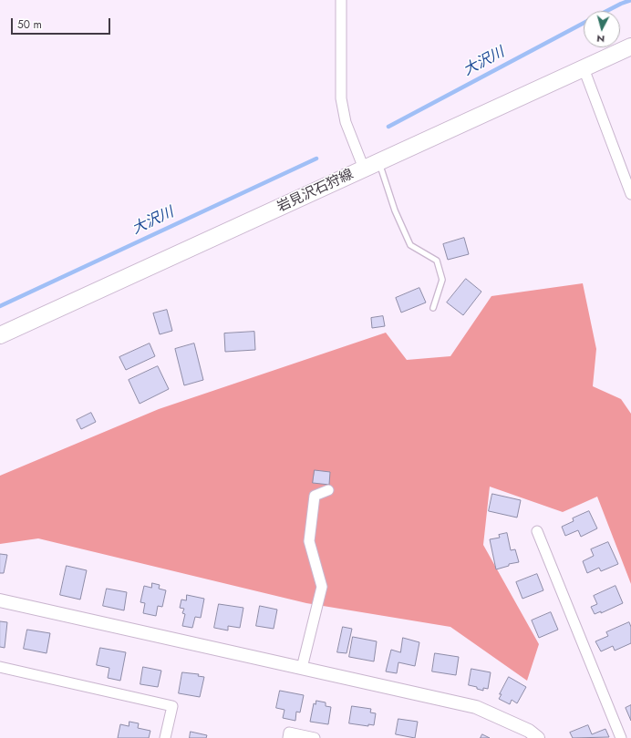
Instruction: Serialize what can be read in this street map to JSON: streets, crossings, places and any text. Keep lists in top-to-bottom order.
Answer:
{
  "streets": {
    "main road": ["岩見沢石狩線"]
  },
  "water": ["大沢川"],
  "scale_bar": "50 m",
  "north": "bottom"
}
